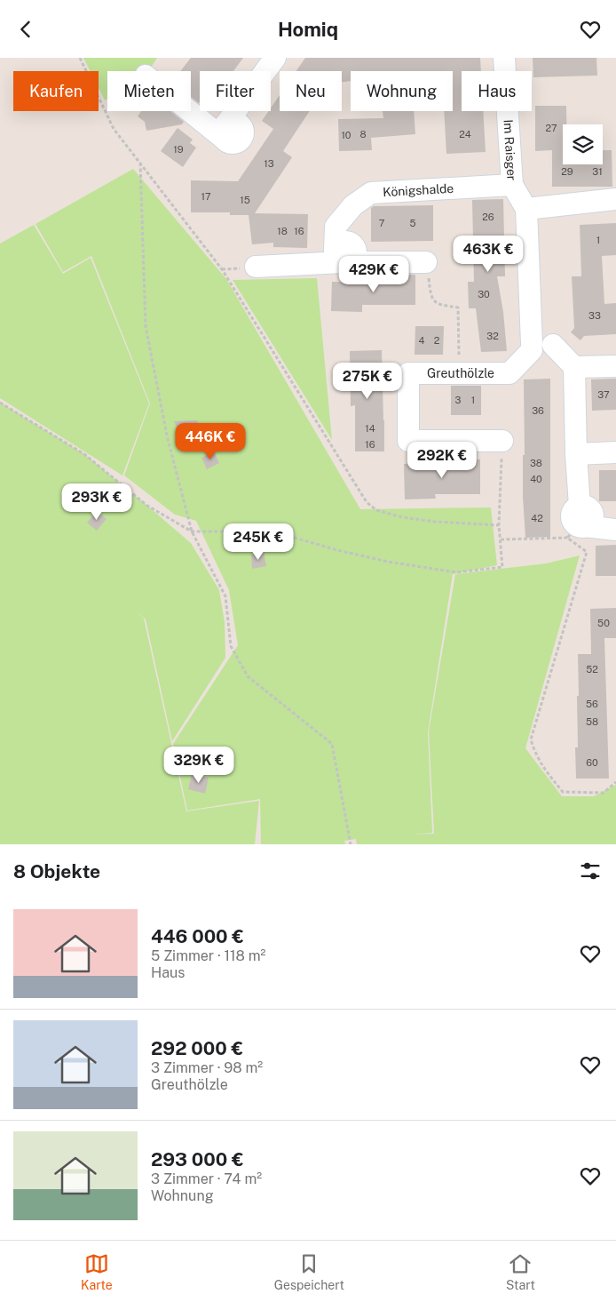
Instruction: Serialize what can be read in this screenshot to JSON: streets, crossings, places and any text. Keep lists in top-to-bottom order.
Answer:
{
  "streets": {
    "street": ["Im Raisger", "Königshalde", "Greuthölzle"]
  },
  "crossings": [
    ["Im Raisger", "Königshalde"],
    ["Im Raisger", "Greuthölzle"]
  ],
  "house_numbers": [
    "27",
    "8",
    "24",
    "10",
    "19",
    "13",
    "29",
    "31",
    "17",
    "15",
    "26",
    "7",
    "5",
    "18",
    "16",
    "1",
    "30",
    "33",
    "32",
    "4",
    "2",
    "37",
    "3",
    "1",
    "36",
    "14",
    "16",
    "38",
    "40",
    "42",
    "50",
    "52",
    "56",
    "58",
    "60"
  ],
  "page": {
    "header": "Homiq",
    "chip": [
      "Kaufen",
      "Mieten",
      "Filter",
      "Neu",
      "Wohnung",
      "Haus"
    ],
    "price": [
      "463K €",
      "429K €",
      "275K €",
      "446K €",
      "292K €",
      "293K €",
      "245K €",
      "329K €"
    ],
    "heading": "8 Objekte",
    "list": [
      {
        "name": "446 000 €",
        "note": "5 Zimmer · 118 m² · Haus"
      },
      {
        "name": "292 000 €",
        "note": "3 Zimmer · 98 m² · Greuthölzle"
      },
      {
        "name": "293 000 €",
        "note": "3 Zimmer · 74 m² · Wohnung"
      }
    ],
    "tabs": ["Karte", "Gespeichert", "Start"]
  }
}
